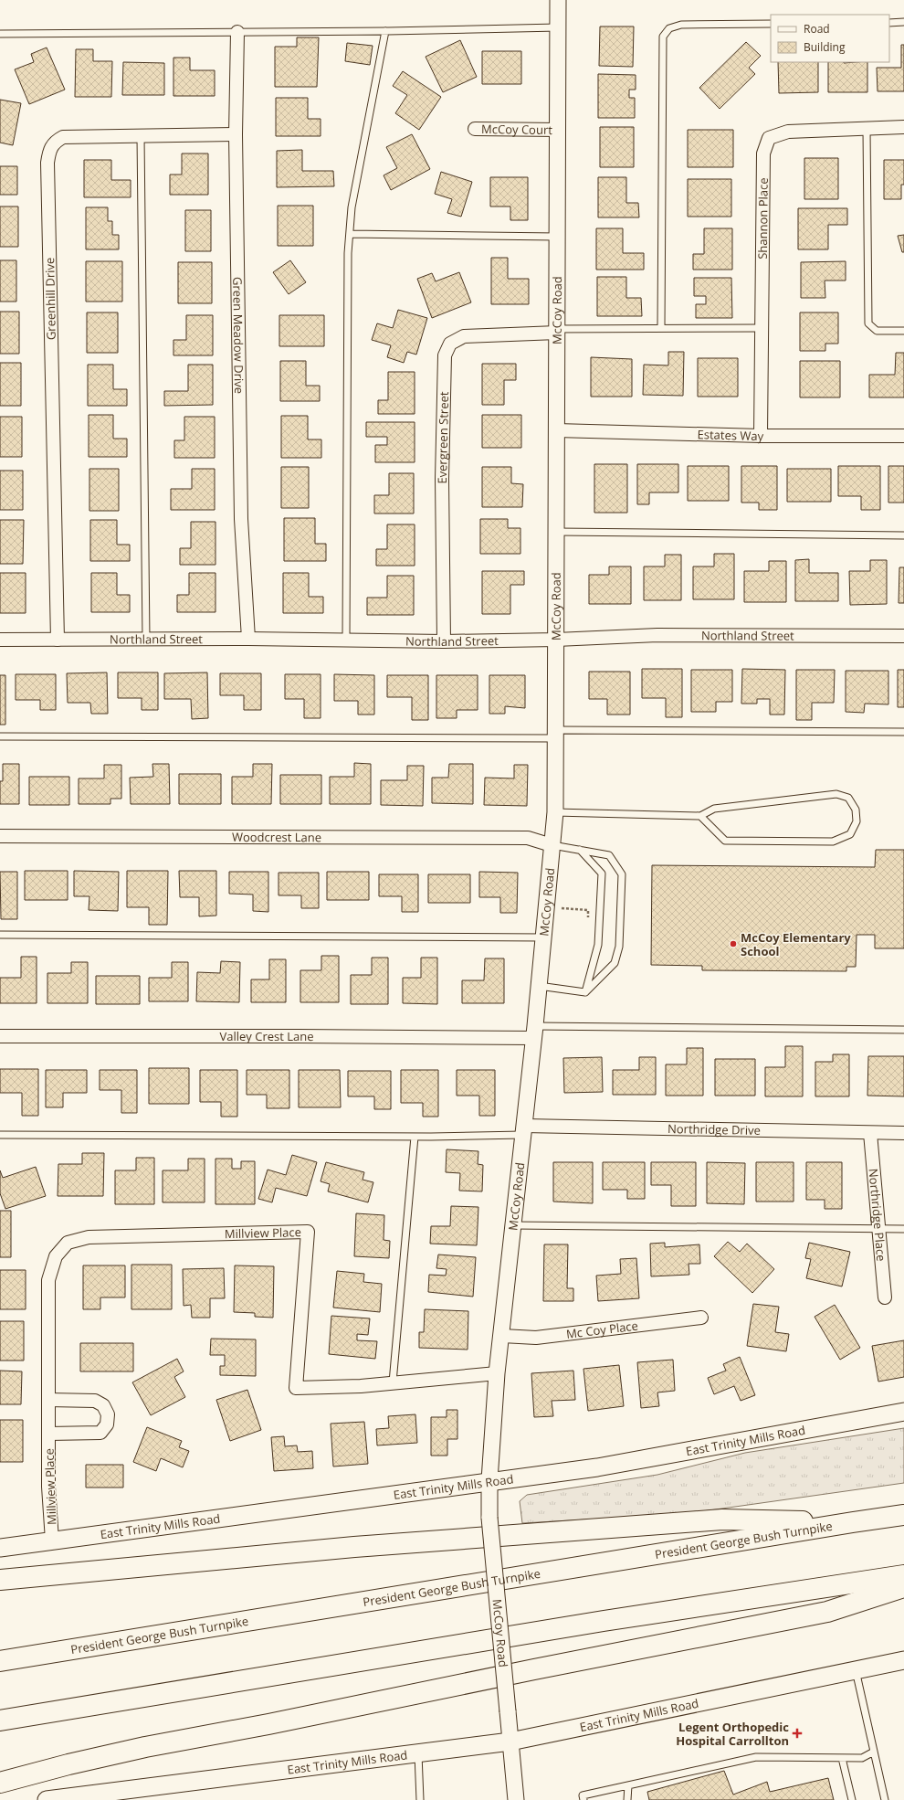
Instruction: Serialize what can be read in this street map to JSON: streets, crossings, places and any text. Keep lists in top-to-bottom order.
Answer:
{
  "streets": {
    "highway": ["President George Bush Turnpike"],
    "main road": ["East Trinity Mills Road"],
    "street": [
      "McCoy Court",
      "Shannon Place",
      "Greenhill Drive",
      "McCoy Road",
      "Green Meadow Drive",
      "Estates Way",
      "Evergreen Street",
      "Northland Street",
      "Woodcrest Lane",
      "Valley Crest Lane",
      "Northridge Drive",
      "Northridge Place",
      "Millview Place",
      "Mc Coy Place"
    ]
  },
  "crossings": [
    ["McCoy Court", "McCoy Road"],
    ["Shannon Place", "Estates Way"],
    ["Greenhill Drive", "Green Meadow Drive"],
    ["Greenhill Drive", "Northland Street"],
    ["McCoy Road", "Estates Way"],
    ["McCoy Road", "Evergreen Street"],
    ["McCoy Road", "Northland Street"],
    ["McCoy Road", "Woodcrest Lane"],
    ["McCoy Road", "Valley Crest Lane"],
    ["McCoy Road", "Northridge Drive"],
    ["McCoy Road", "Millview Place"],
    ["McCoy Road", "Mc Coy Place"],
    ["McCoy Road", "East Trinity Mills Road"],
    ["Green Meadow Drive", "Northland Street"],
    ["Evergreen Street", "Northland Street"],
    ["Northridge Drive", "Northridge Place"],
    ["Millview Place", "East Trinity Mills Road"]
  ],
  "places": {
    "other": ["McCoy Elementary School"],
    "health": ["Legent Orthopedic Hospital Carrollton"]
  },
  "legend": ["Road", "Building"]
}
